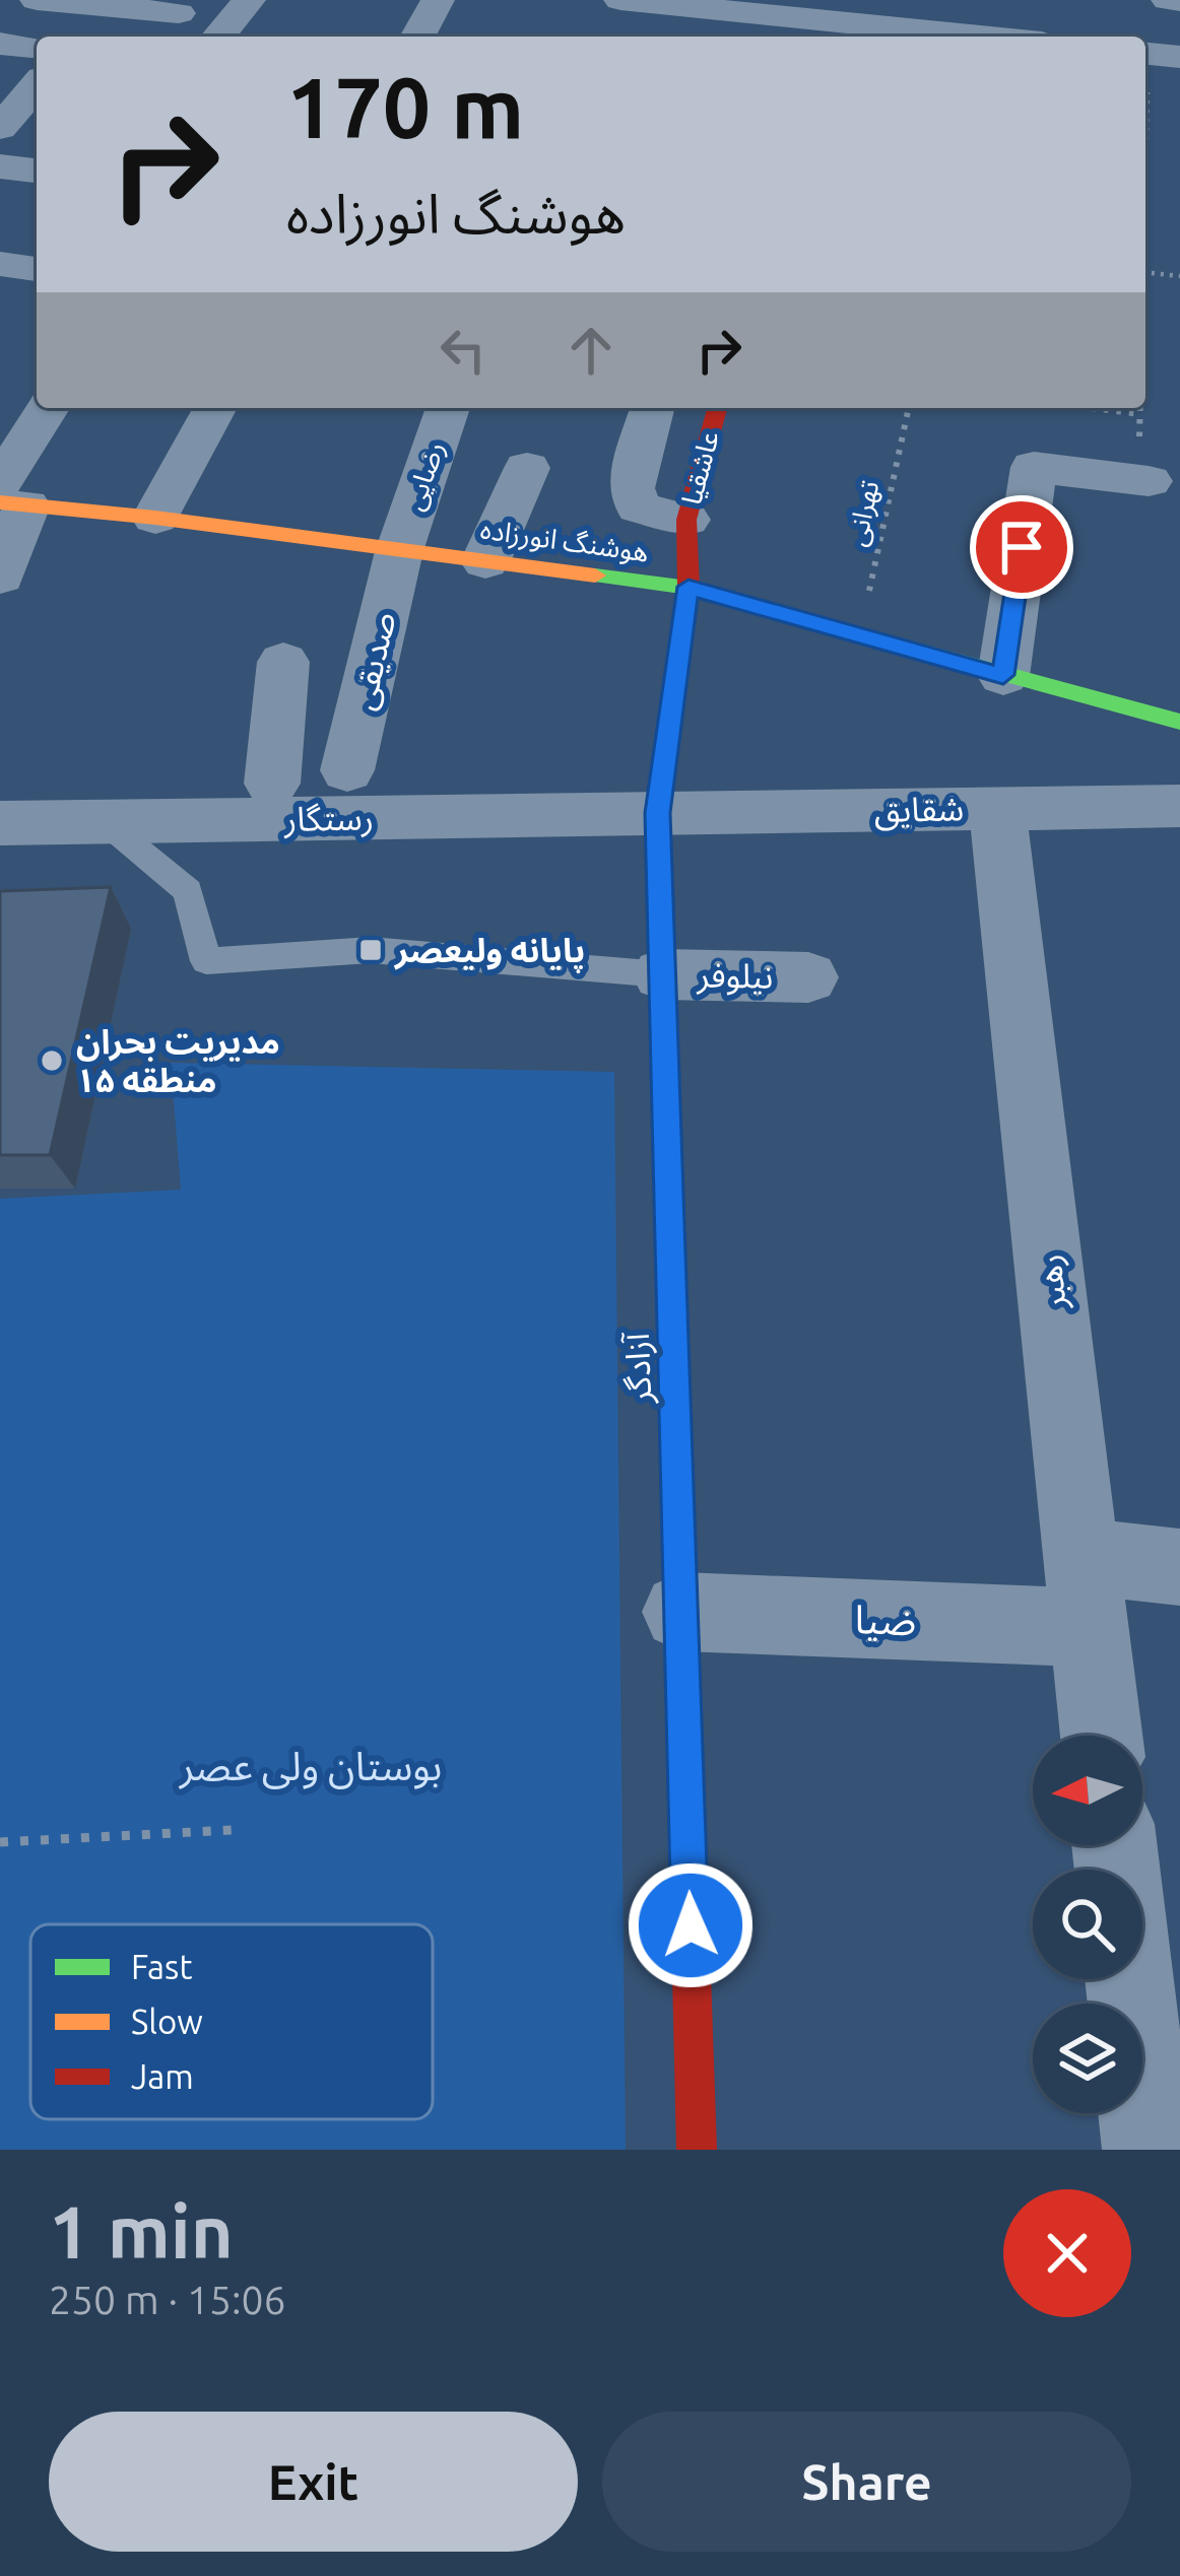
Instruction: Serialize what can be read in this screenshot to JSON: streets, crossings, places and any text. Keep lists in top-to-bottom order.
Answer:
{
  "streets": {
    "street": [
      "عاشقیا",
      "رضایی",
      "هوشنگ انورزاده",
      "صدیقی",
      "شقایق",
      "رستگار",
      "نیلوفر",
      "رهبر",
      "آزادگر",
      "ضیا"
    ],
    "path": ["تهرانی"]
  },
  "crossings": [
    ["عاشقیا", "آزادگر"],
    ["رضایی", "هوشنگ انورزاده"],
    ["رضایی", "صدیقی"],
    ["تهرانی", "هوشنگ انورزاده"],
    ["هوشنگ انورزاده", "صدیقی"],
    ["هوشنگ انورزاده", "آزادگر"],
    ["شقایق", "رستگار"],
    ["شقایق", "رهبر"],
    ["شقایق", "آزادگر"],
    ["رستگار", "آزادگر"],
    ["نیلوفر", "آزادگر"],
    ["رهبر", "ضیا"],
    ["آزادگر", "ضیا"]
  ],
  "parks": ["بوستان ولی عصر"],
  "places": {
    "transit": ["پایانه ولیعصر"],
    "other": ["مدیریت بحران منطقه ۱۵"]
  },
  "legend": ["Fast", "Slow", "Jam"],
  "north": "left",
  "page": {
    "turn": ["170 m", "هوشنگ انورزاده"],
    "heading": ["1 min", "250 m · 15:06"],
    "buttons": ["Exit", "Share"]
  }
}
